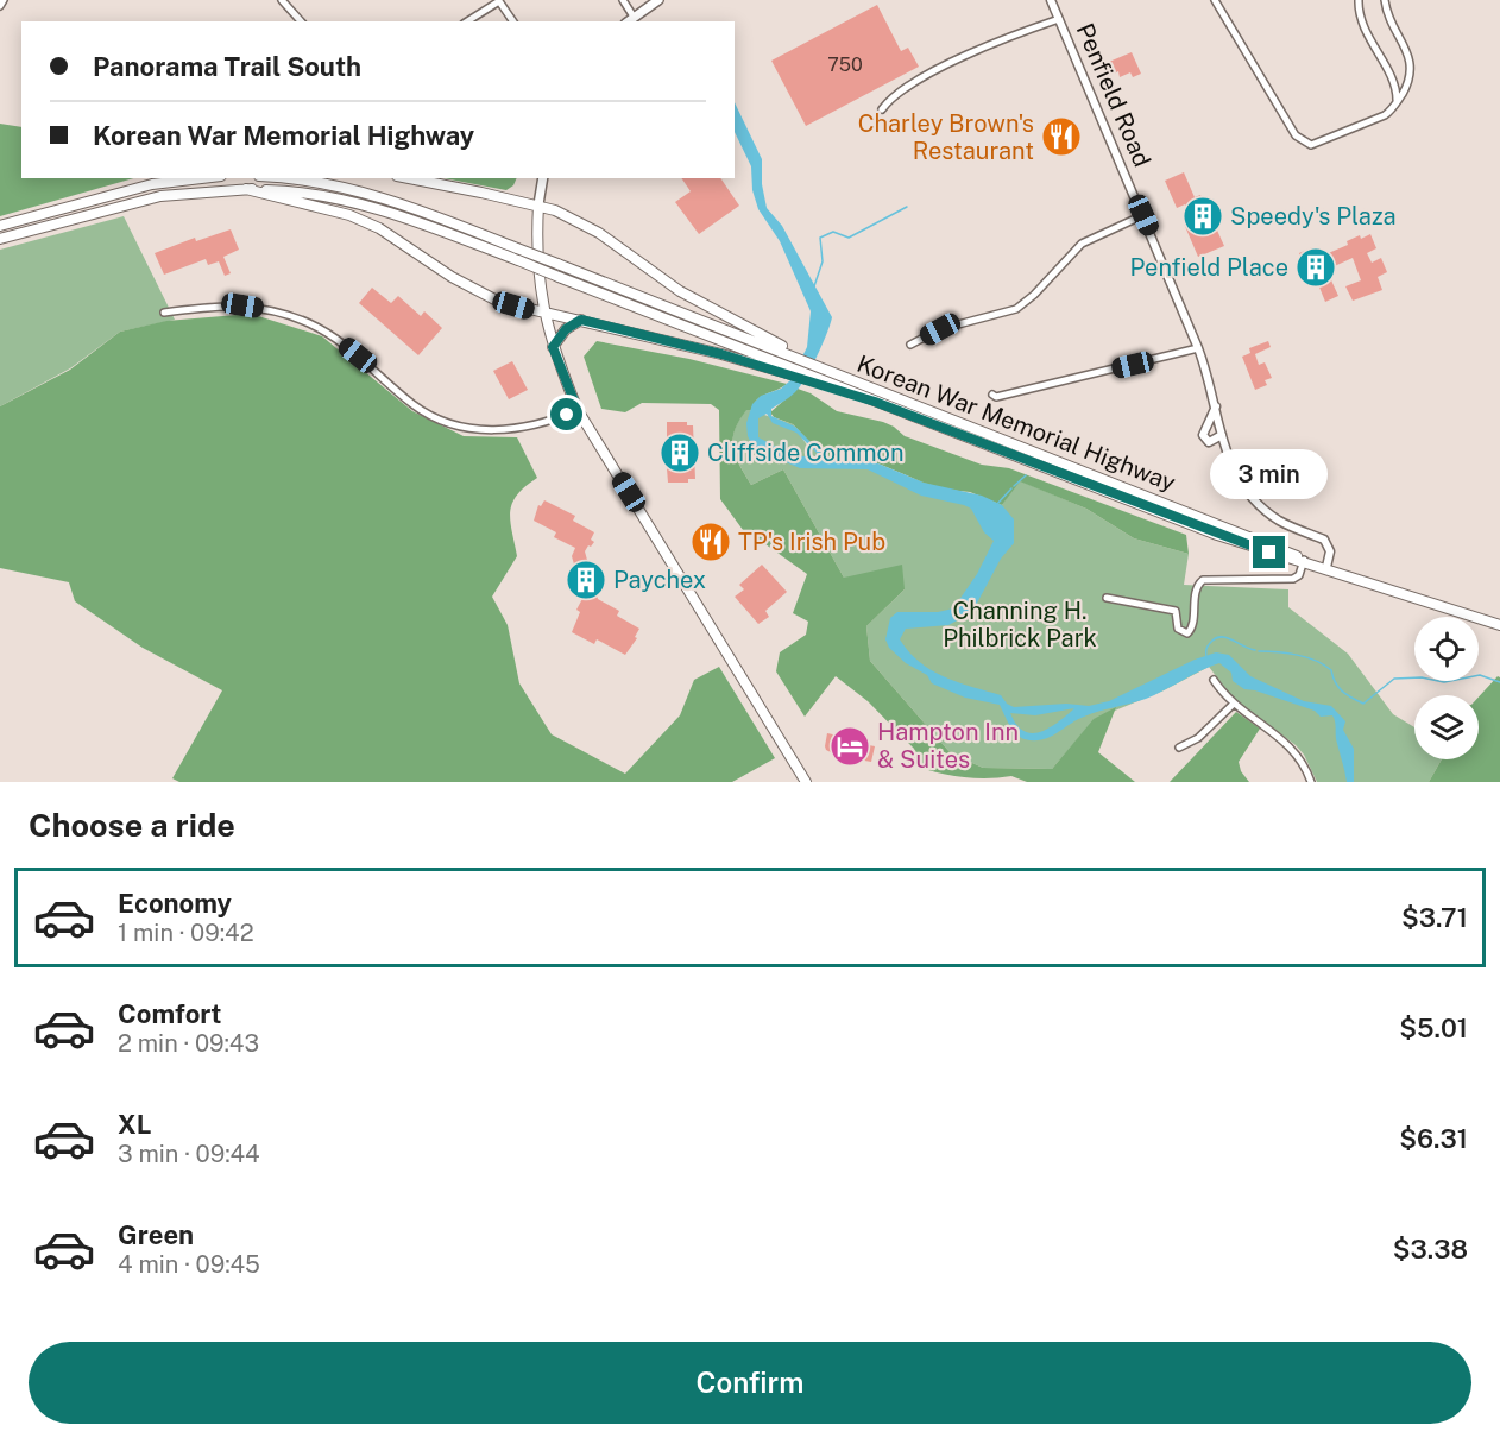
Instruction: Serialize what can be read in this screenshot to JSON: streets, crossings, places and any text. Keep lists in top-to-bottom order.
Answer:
{
  "streets": {
    "main road": ["Korean War Memorial Highway"],
    "street": ["Penfield Road"]
  },
  "parks": ["Channing H. Philbrick Park"],
  "places": {
    "restaurant": ["Charley Brown's Restaurant", "TP's Irish Pub"],
    "building": [
      "Speedy's Plaza",
      "Penfield Place",
      "Cliffside Common",
      "Paychex"
    ],
    "hotel": ["Hampton Inn & Suites"]
  },
  "house_numbers": ["750"],
  "page": {
    "banner": ["Panorama Trail South", "Korean War Memorial Highway"],
    "bubble": "3 min",
    "heading": "Choose a ride",
    "list": [
      {
        "name": "Economy",
        "note": "1 min · 09:42",
        "value": "$3.71"
      },
      {
        "name": "Comfort",
        "note": "2 min · 09:43",
        "value": "$5.01"
      },
      {
        "name": "XL",
        "note": "3 min · 09:44",
        "value": "$6.31"
      },
      {
        "name": "Green",
        "note": "4 min · 09:45",
        "value": "$3.38"
      }
    ],
    "buttons": "Confirm"
  }
}
